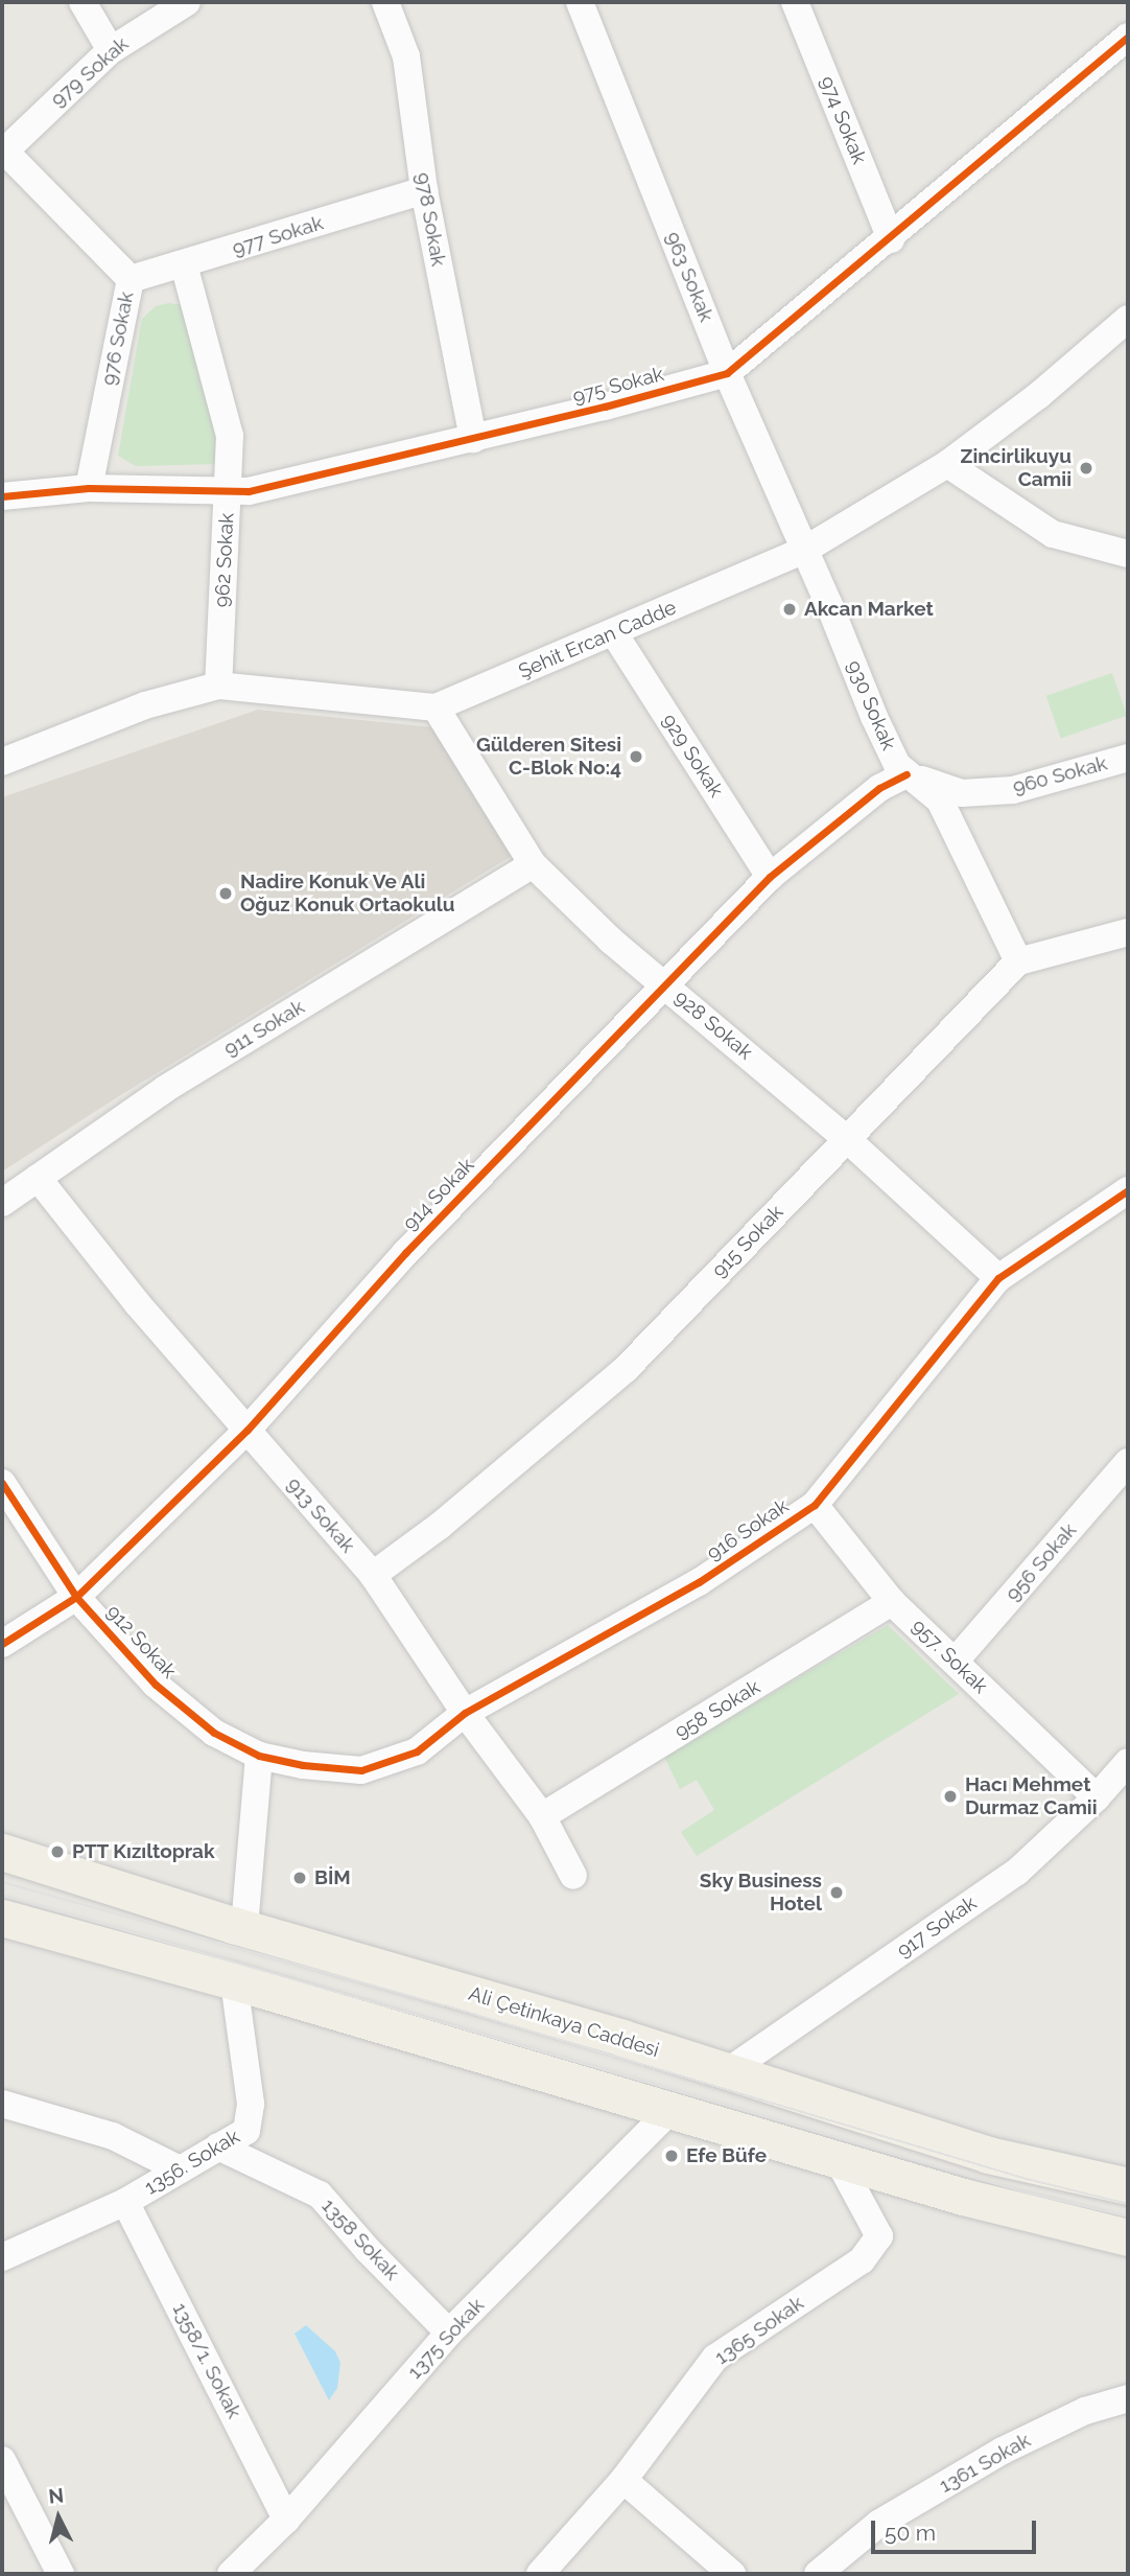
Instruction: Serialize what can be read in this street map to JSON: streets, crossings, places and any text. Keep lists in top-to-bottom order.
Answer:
{
  "streets": {
    "main road": ["Ali Çetinkaya Caddesi"],
    "street": [
      "979 Sokak",
      "974 Sokak",
      "978 Sokak",
      "977 Sokak",
      "963 Sokak",
      "976 Sokak",
      "975 Sokak",
      "962 Sokak",
      "Şehit Ercan Cadde",
      "930 Sokak",
      "929 Sokak",
      "960 Sokak",
      "928 Sokak",
      "911 Sokak",
      "914 Sokak",
      "915 Sokak",
      "913 Sokak",
      "916 Sokak",
      "956 Sokak",
      "912 Sokak",
      "957. Sokak",
      "958 Sokak",
      "917 Sokak",
      "1356. Sokak",
      "1358 Sokak",
      "1365 Sokak",
      "1375 Sokak",
      "1358/1. Sokak",
      "1361 Sokak"
    ]
  },
  "crossings": [
    ["979 Sokak", "976 Sokak"],
    ["974 Sokak", "975 Sokak"],
    ["978 Sokak", "977 Sokak"],
    ["978 Sokak", "975 Sokak"],
    ["977 Sokak", "976 Sokak"],
    ["977 Sokak", "962 Sokak"],
    ["963 Sokak", "975 Sokak"],
    ["963 Sokak", "Şehit Ercan Cadde"],
    ["963 Sokak", "930 Sokak"],
    ["976 Sokak", "975 Sokak"],
    ["975 Sokak", "962 Sokak"],
    ["962 Sokak", "Şehit Ercan Cadde"],
    ["Şehit Ercan Cadde", "930 Sokak"],
    ["Şehit Ercan Cadde", "929 Sokak"],
    ["Şehit Ercan Cadde", "928 Sokak"],
    ["930 Sokak", "960 Sokak"],
    ["930 Sokak", "914 Sokak"],
    ["930 Sokak", "915 Sokak"],
    ["929 Sokak", "914 Sokak"],
    ["960 Sokak", "914 Sokak"],
    ["928 Sokak", "911 Sokak"],
    ["928 Sokak", "914 Sokak"],
    ["928 Sokak", "915 Sokak"],
    ["928 Sokak", "916 Sokak"],
    ["911 Sokak", "913 Sokak"],
    ["914 Sokak", "913 Sokak"],
    ["914 Sokak", "912 Sokak"],
    ["915 Sokak", "913 Sokak"],
    ["913 Sokak", "916 Sokak"],
    ["913 Sokak", "958 Sokak"],
    ["916 Sokak", "912 Sokak"],
    ["916 Sokak", "957. Sokak"],
    ["956 Sokak", "957. Sokak"],
    ["957. Sokak", "958 Sokak"],
    ["957. Sokak", "917 Sokak"],
    ["917 Sokak", "Ali Çetinkaya Caddesi"],
    ["1356. Sokak", "1358 Sokak"],
    ["1356. Sokak", "1358/1. Sokak"],
    ["1358 Sokak", "1375 Sokak"],
    ["1375 Sokak", "1358/1. Sokak"]
  ],
  "places": [
    "Zincirlikuyu Camii",
    "Akcan Market",
    "Gülderen Sitesi C-Blok No:4",
    "Nadire Konuk Ve Ali Oğuz Konuk Ortaokulu",
    "Hacı Mehmet Durmaz Camii",
    "PTT Kızıltoprak",
    "BİM",
    "Sky Business Hotel",
    "Efe Büfe"
  ],
  "scale_bar": "50 m",
  "north": "top"
}
